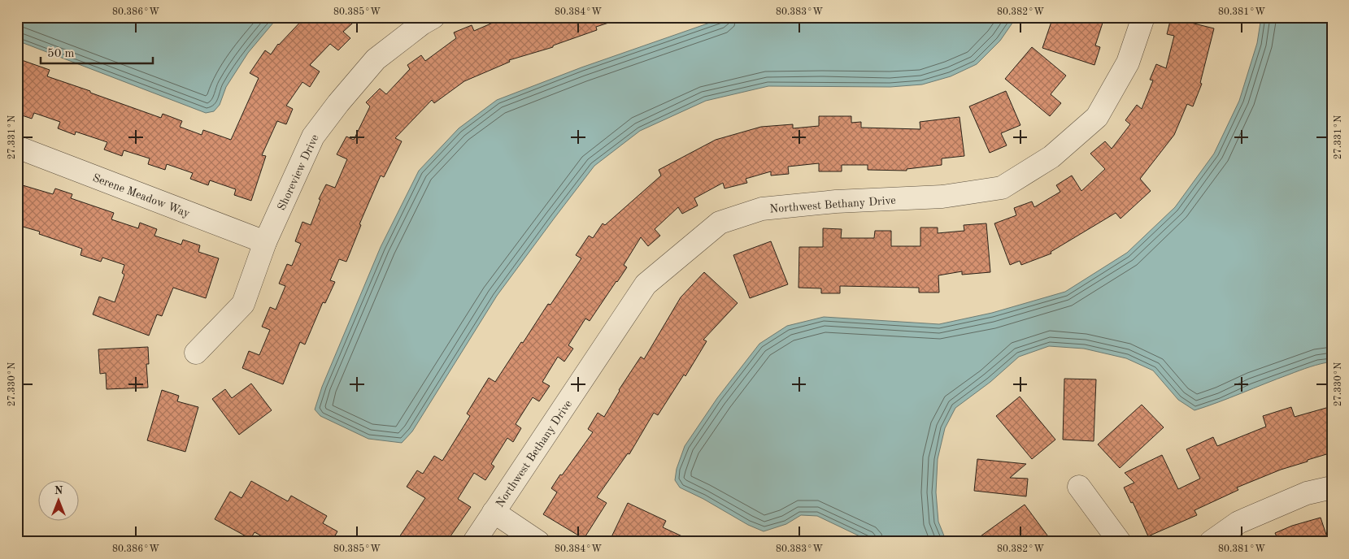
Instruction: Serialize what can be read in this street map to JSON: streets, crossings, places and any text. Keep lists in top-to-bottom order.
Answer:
{
  "streets": {
    "street": ["Shoreview Drive", "Serene Meadow Way", "Northwest Bethany Drive"]
  },
  "crossings": [
    ["Shoreview Drive", "Serene Meadow Way"]
  ],
  "scale_bar": "50 m",
  "north": "top",
  "coordinates": [
    "80.386°W",
    "80.385°W",
    "80.384°W",
    "80.383°W",
    "80.382°W",
    "80.381°W",
    "27.331°N",
    "27.330°N"
  ]
}
